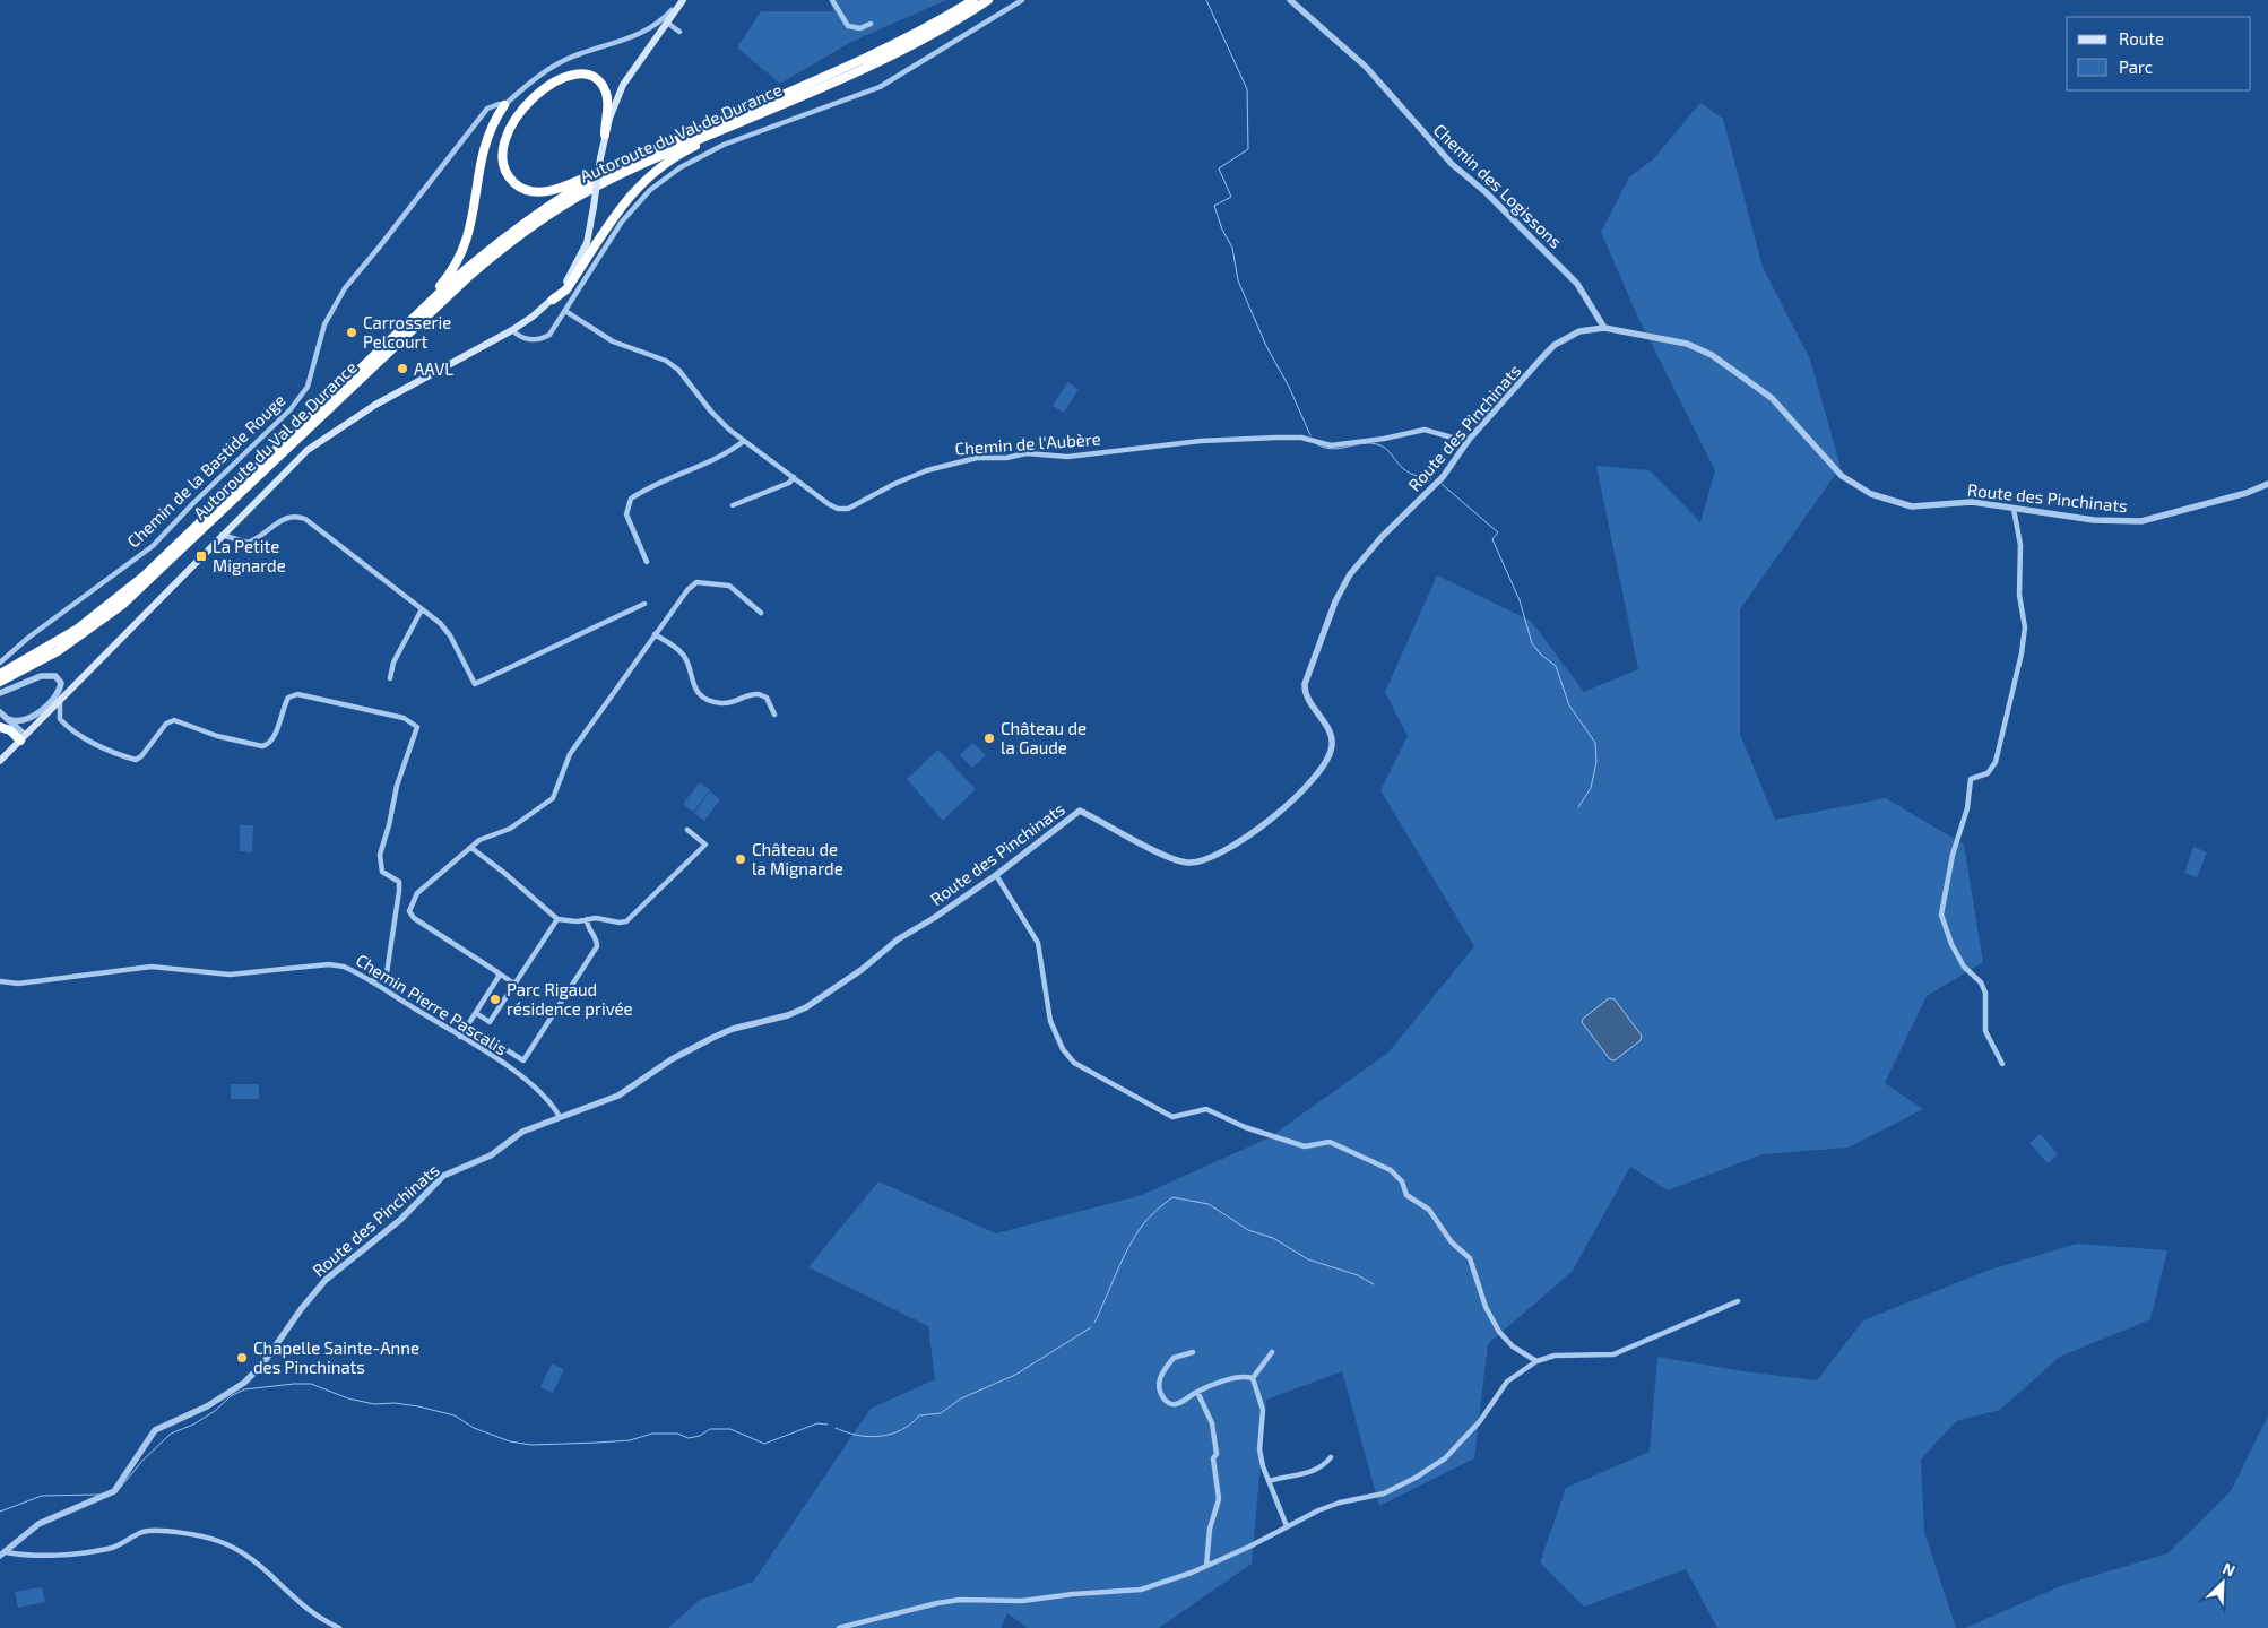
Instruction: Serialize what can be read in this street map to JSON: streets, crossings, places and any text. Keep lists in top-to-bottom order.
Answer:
{
  "streets": {
    "highway": ["Autoroute du Val de Durance"],
    "street": [
      "Chemin des Logissons",
      "Route des Pinchinats",
      "Chemin de l'Aubère",
      "Chemin de la Bastide Rouge",
      "Chemin Pierre Pascalis"
    ]
  },
  "crossings": [
    ["Chemin des Logissons", "Route des Pinchinats"],
    ["Route des Pinchinats", "Chemin de l'Aubère"],
    ["Route des Pinchinats", "Chemin Pierre Pascalis"]
  ],
  "places": {
    "other": [
      "Carrosserie Pelcourt",
      "AAVL",
      "Château de la Gaude",
      "Château de la Mignarde",
      "Parc Rigaud résidence privée",
      "Chapelle Sainte-Anne des Pinchinats"
    ],
    "transit": ["La Petite Mignarde"]
  },
  "legend": ["Route", "Parc"],
  "north": "top right"
}
